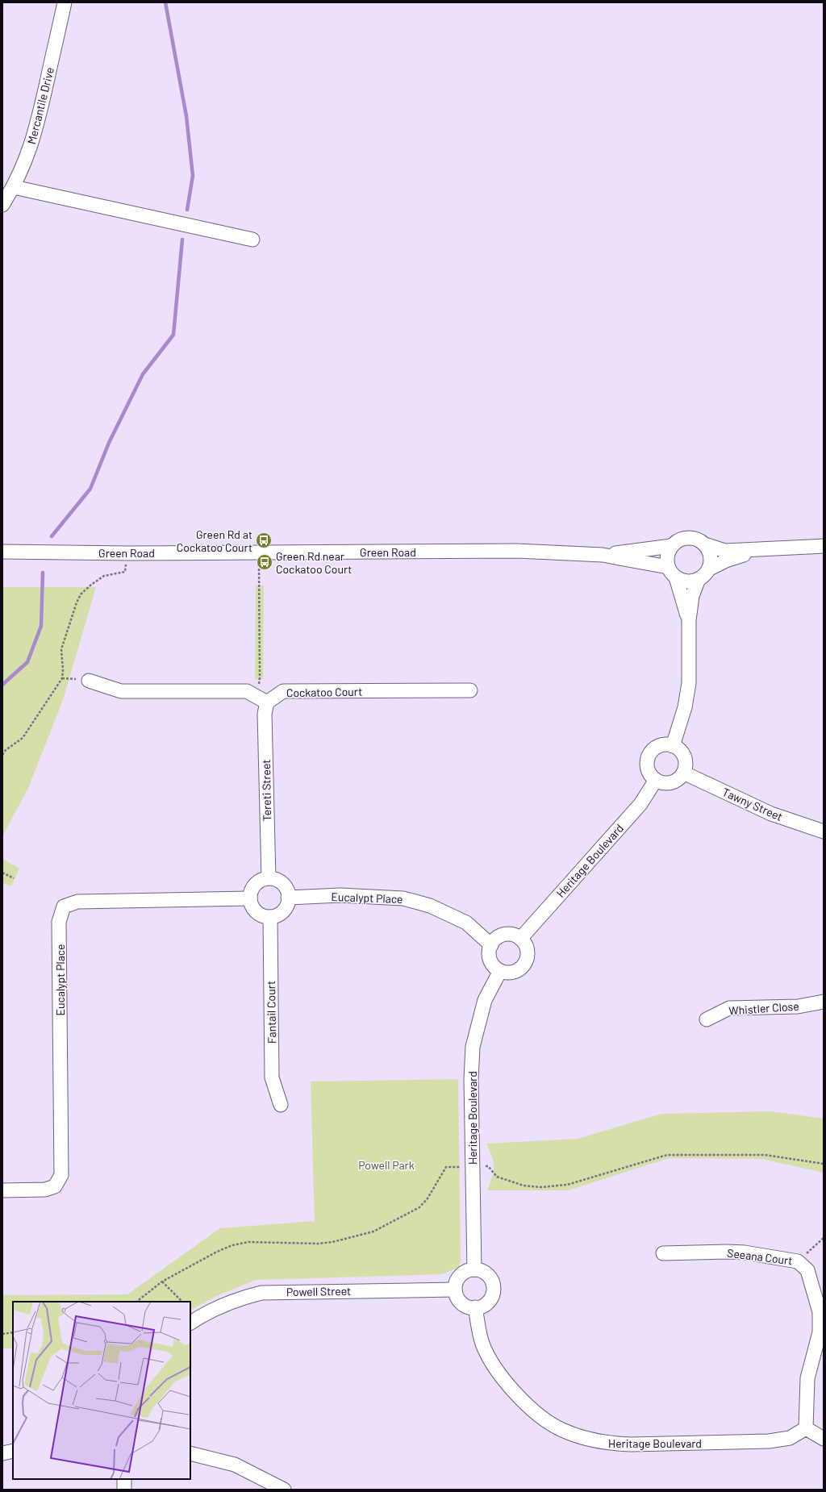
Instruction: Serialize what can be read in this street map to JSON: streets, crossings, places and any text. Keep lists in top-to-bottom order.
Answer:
{
  "streets": {
    "street": [
      "Mercantile Drive",
      "Green Road",
      "Cockatoo Court",
      "Tereti Street",
      "Tawny Street",
      "Heritage Boulevard",
      "Eucalypt Place",
      "Whistler Close",
      "Fantail Court",
      "Seeana Court",
      "Powell Street"
    ]
  },
  "crossings": [
    ["Cockatoo Court", "Tereti Street"],
    ["Tereti Street", "Eucalypt Place"],
    ["Tereti Street", "Fantail Court"],
    ["Tawny Street", "Heritage Boulevard"],
    ["Heritage Boulevard", "Eucalypt Place"],
    ["Heritage Boulevard", "Seeana Court"],
    ["Heritage Boulevard", "Powell Street"],
    ["Eucalypt Place", "Fantail Court"]
  ],
  "parks": ["Powell Park"],
  "places": {
    "bus stop": ["Green Rd at Cockatoo Court", "Green Rd near Cockatoo Court"]
  }
}
